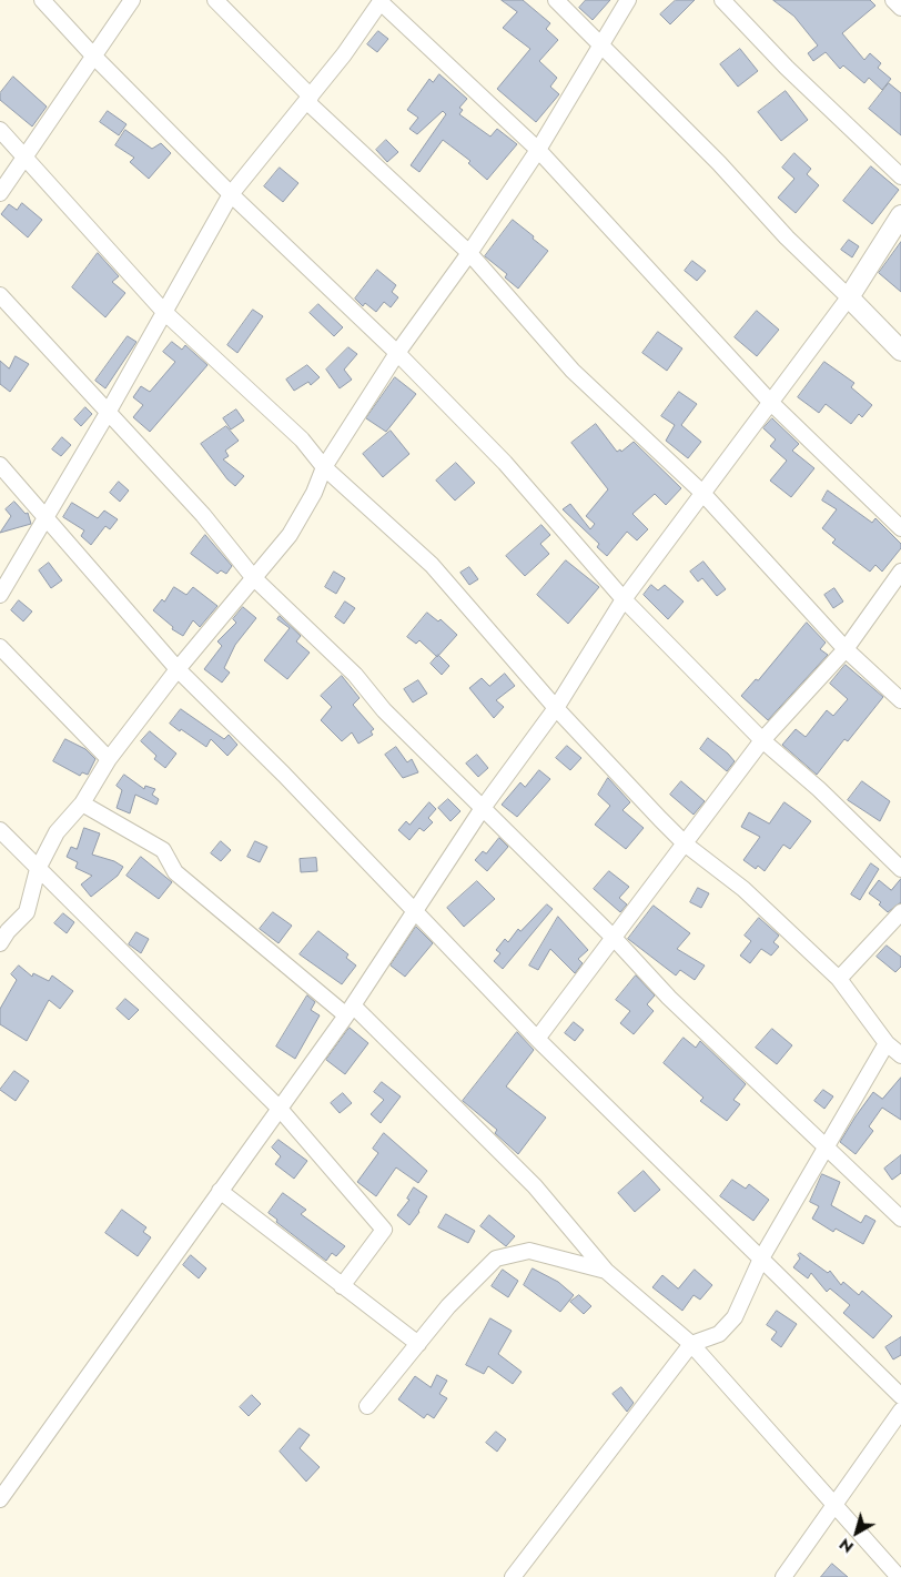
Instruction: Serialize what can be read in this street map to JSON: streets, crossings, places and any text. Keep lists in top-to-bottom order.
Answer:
{
  "north": "bottom left"
}
